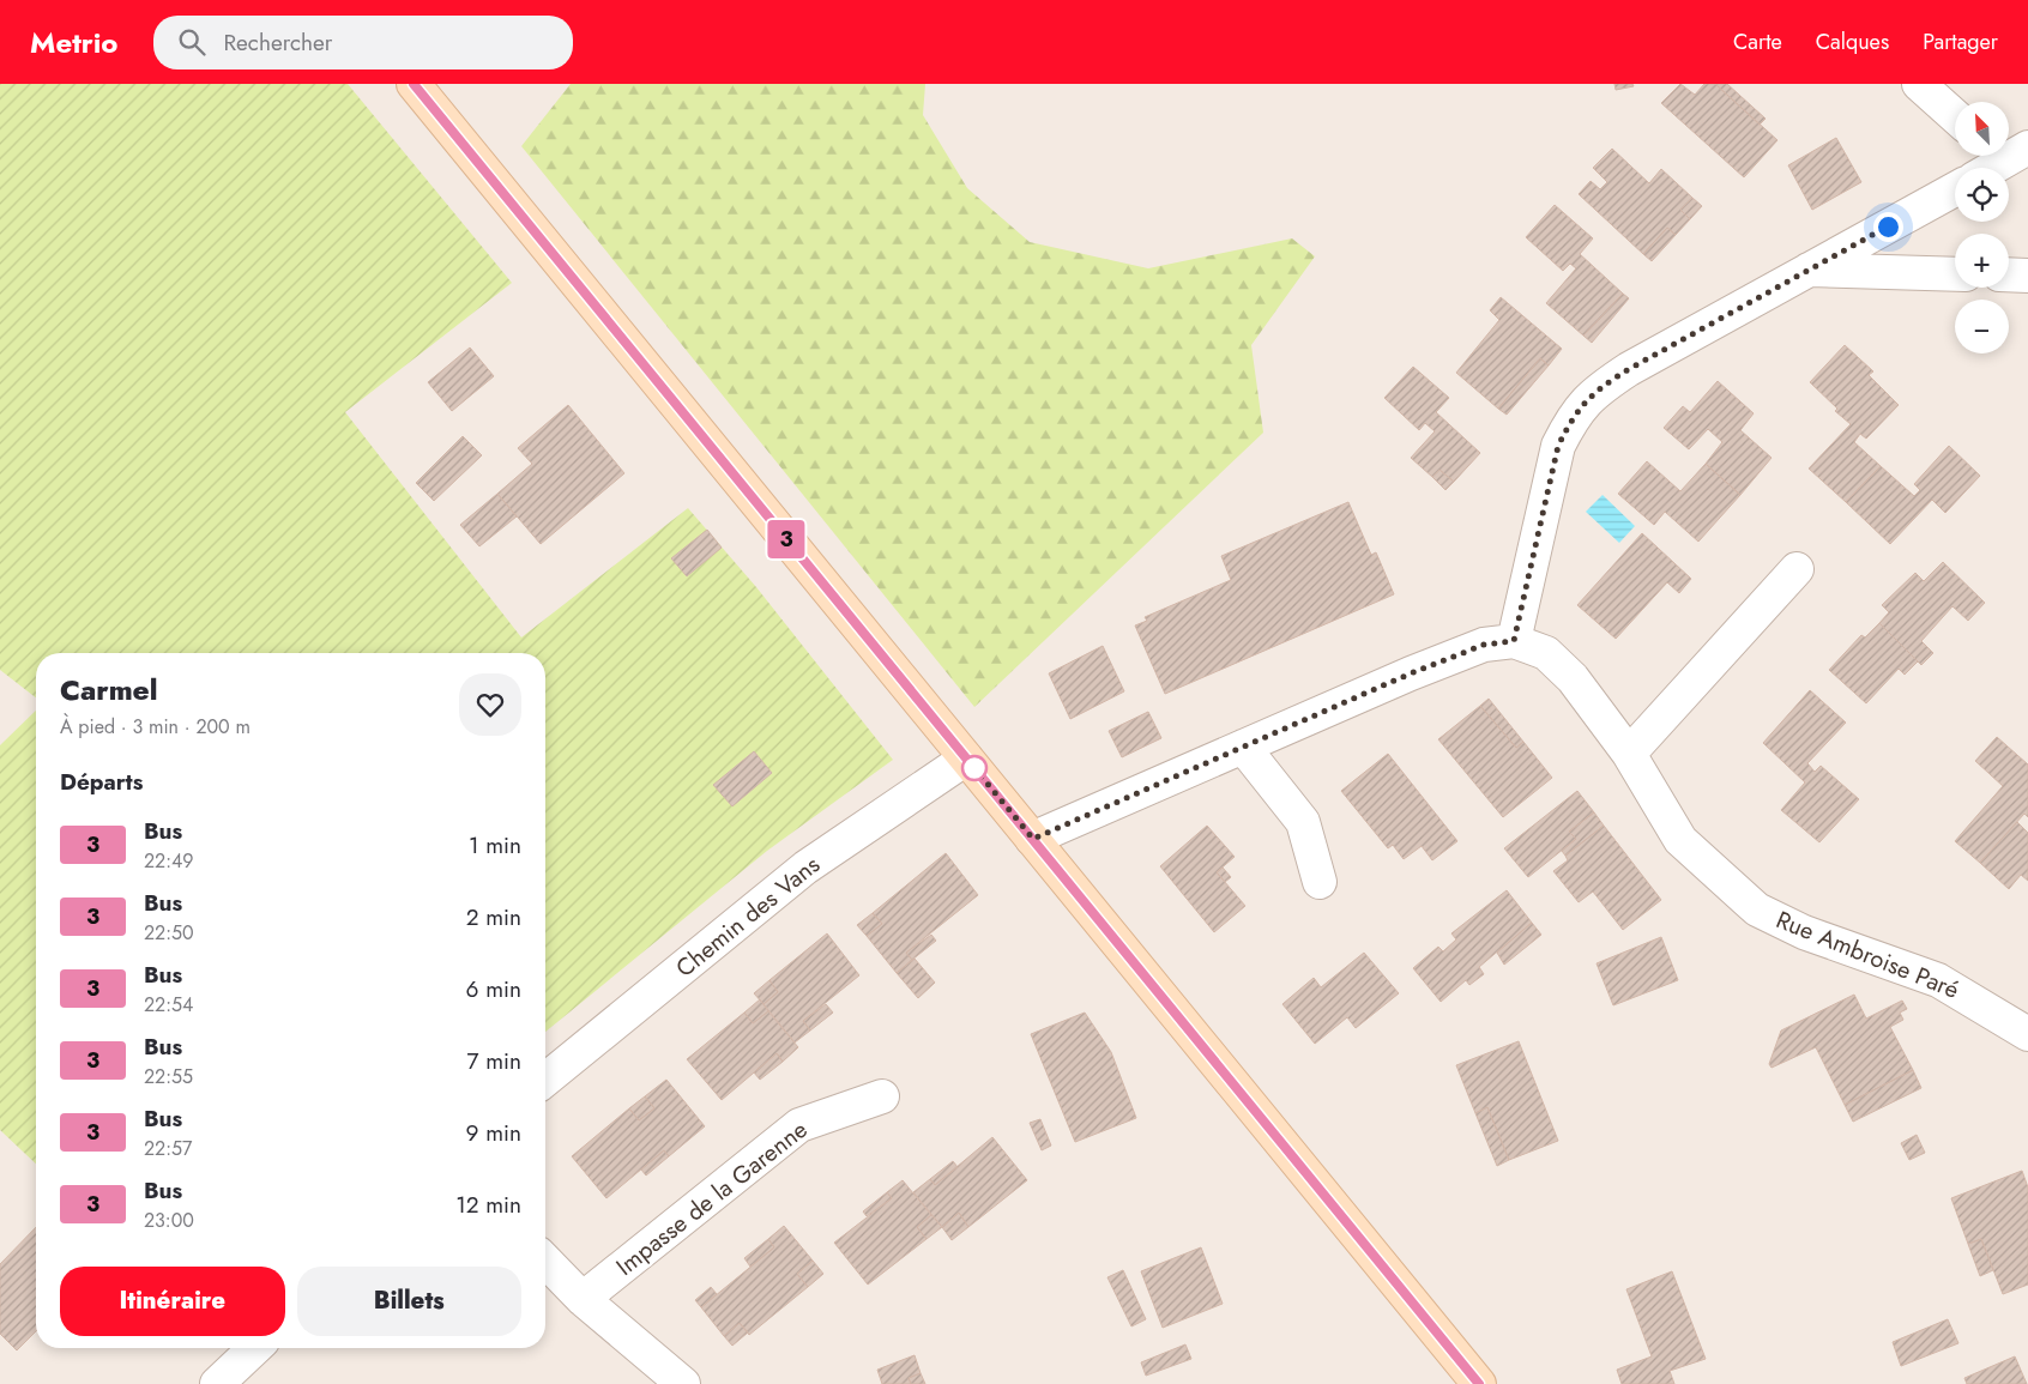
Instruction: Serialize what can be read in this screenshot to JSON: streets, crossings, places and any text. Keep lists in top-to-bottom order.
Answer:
{
  "streets": {
    "street": ["Chemin des Vans", "Rue Ambroise Paré", "Impasse de la Garenne"]
  },
  "lines": ["bus line 3"],
  "north": "top left",
  "page": {
    "header": "Metrio",
    "search": "Rechercher",
    "nav": ["Carte", "Calques", "Partager"],
    "on_map": "3",
    "map_buttons": ["+", "−"],
    "heading": [
      ["Carmel", "À pied · 3 min · 200 m"],
      "Départs"
    ],
    "list": [
      {
        "mark": "3",
        "name": "Bus",
        "note": "22:49",
        "value": "1 min"
      },
      {
        "mark": "3",
        "name": "Bus",
        "note": "22:50",
        "value": "2 min"
      },
      {
        "mark": "3",
        "name": "Bus",
        "note": "22:54",
        "value": "6 min"
      },
      {
        "mark": "3",
        "name": "Bus",
        "note": "22:55",
        "value": "7 min"
      },
      {
        "mark": "3",
        "name": "Bus",
        "note": "22:57",
        "value": "9 min"
      },
      {
        "mark": "3",
        "name": "Bus",
        "note": "23:00",
        "value": "12 min"
      }
    ],
    "buttons": ["Itinéraire", "Billets"]
  }
}
